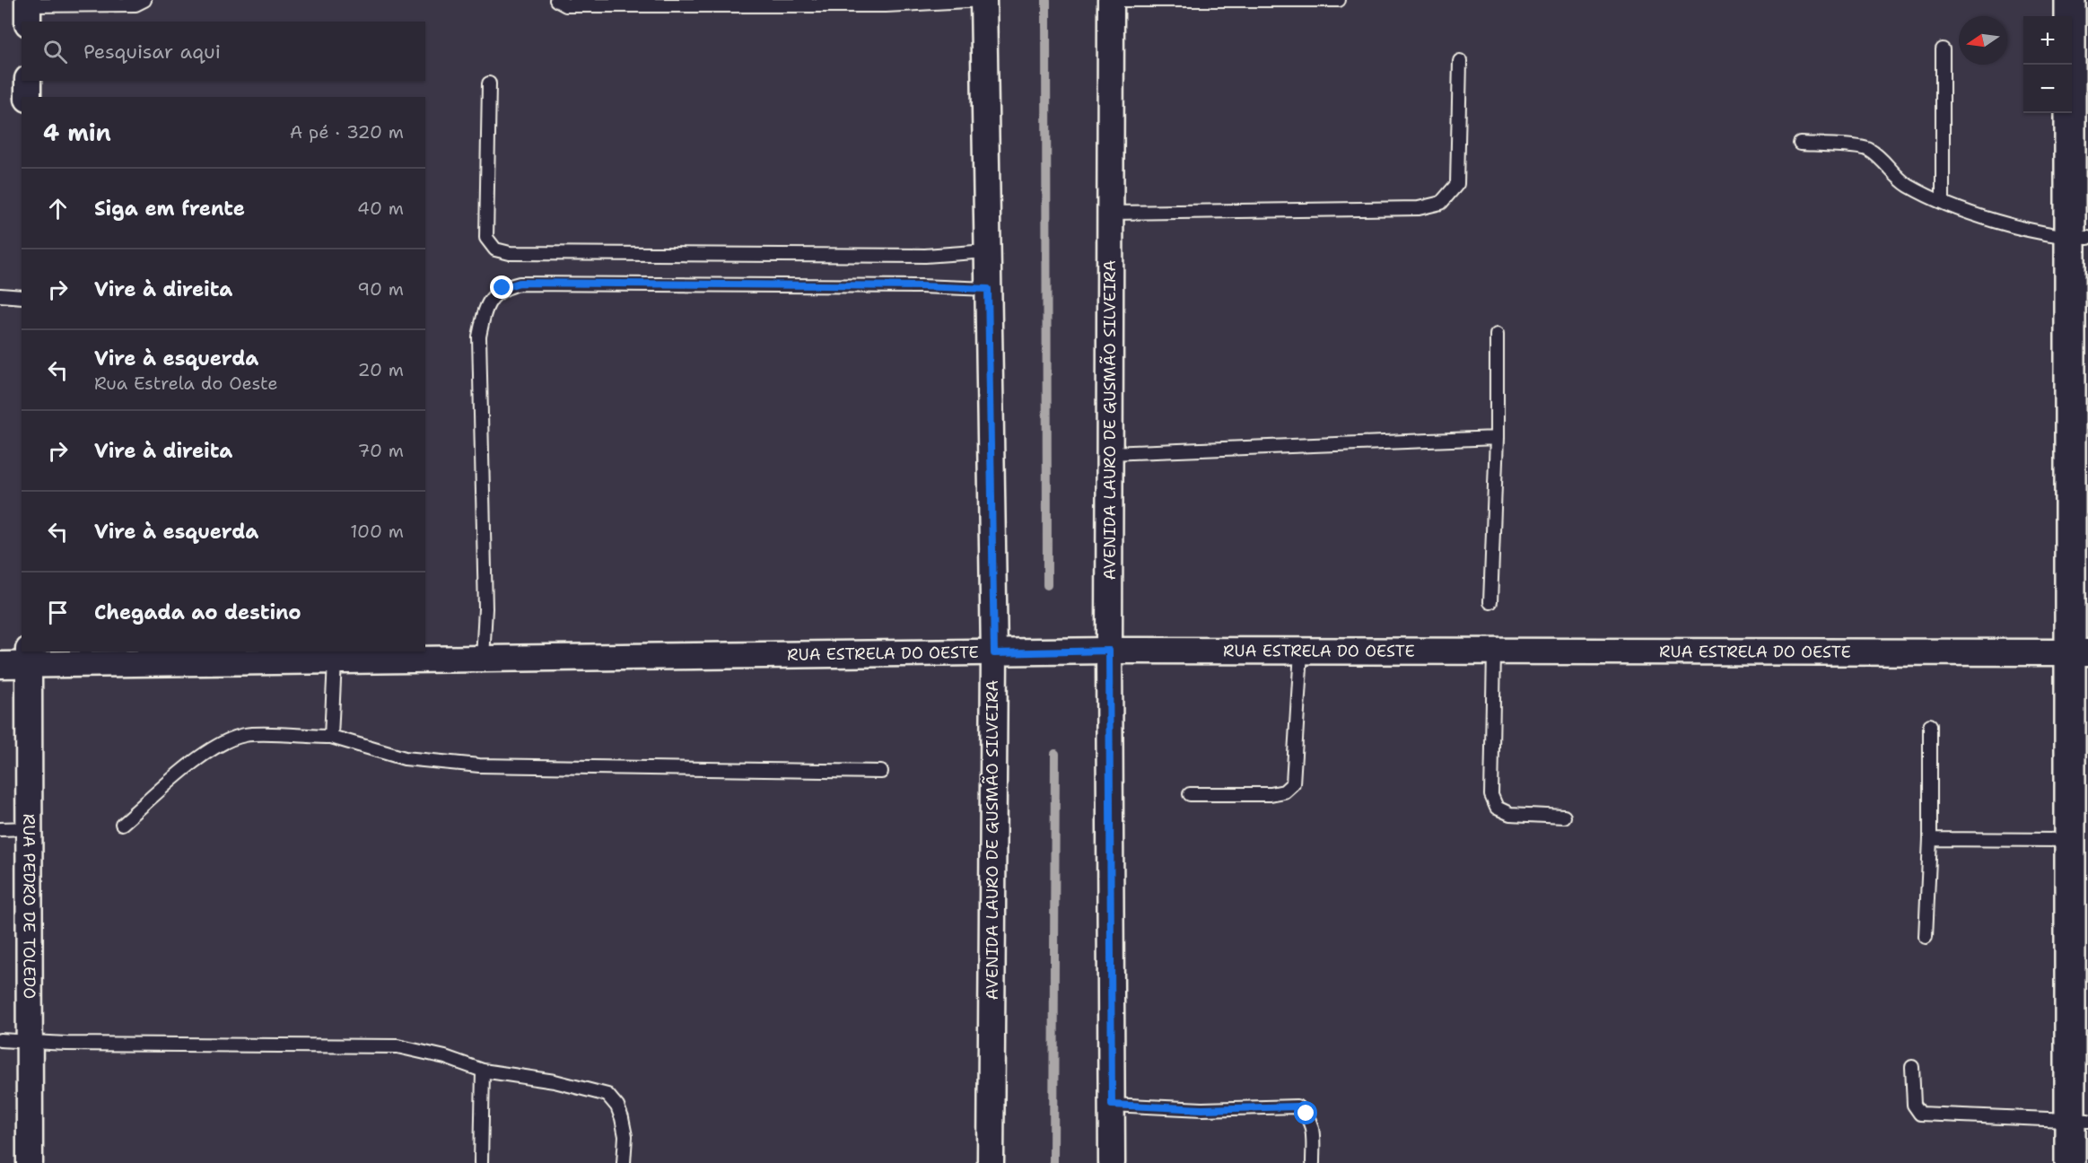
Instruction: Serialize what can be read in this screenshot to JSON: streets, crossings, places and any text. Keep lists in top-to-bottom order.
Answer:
{
  "streets": {
    "street": ["AVENIDA LAURO DE GUSMÃO SILVEIRA", "RUA ESTRELA DO OESTE", "RUA PEDRO DE TOLEDO"]
  },
  "crossings": [
    ["AVENIDA LAURO DE GUSMÃO SILVEIRA", "RUA ESTRELA DO OESTE"],
    ["RUA ESTRELA DO OESTE", "RUA PEDRO DE TOLEDO"]
  ],
  "north": "left",
  "page": {
    "map_buttons": ["+", "−"],
    "search": "Pesquisar aqui",
    "heading": ["4 min", "A pé · 320 m"],
    "list": [
      ["Siga em frente", "40 m"],
      ["Vire à direita", "90 m"],
      ["Vire à esquerda", "Rua Estrela do Oeste", "20 m"],
      ["Vire à direita", "70 m"],
      ["Vire à esquerda", "100 m"],
      "Chegada ao destino"
    ]
  }
}
